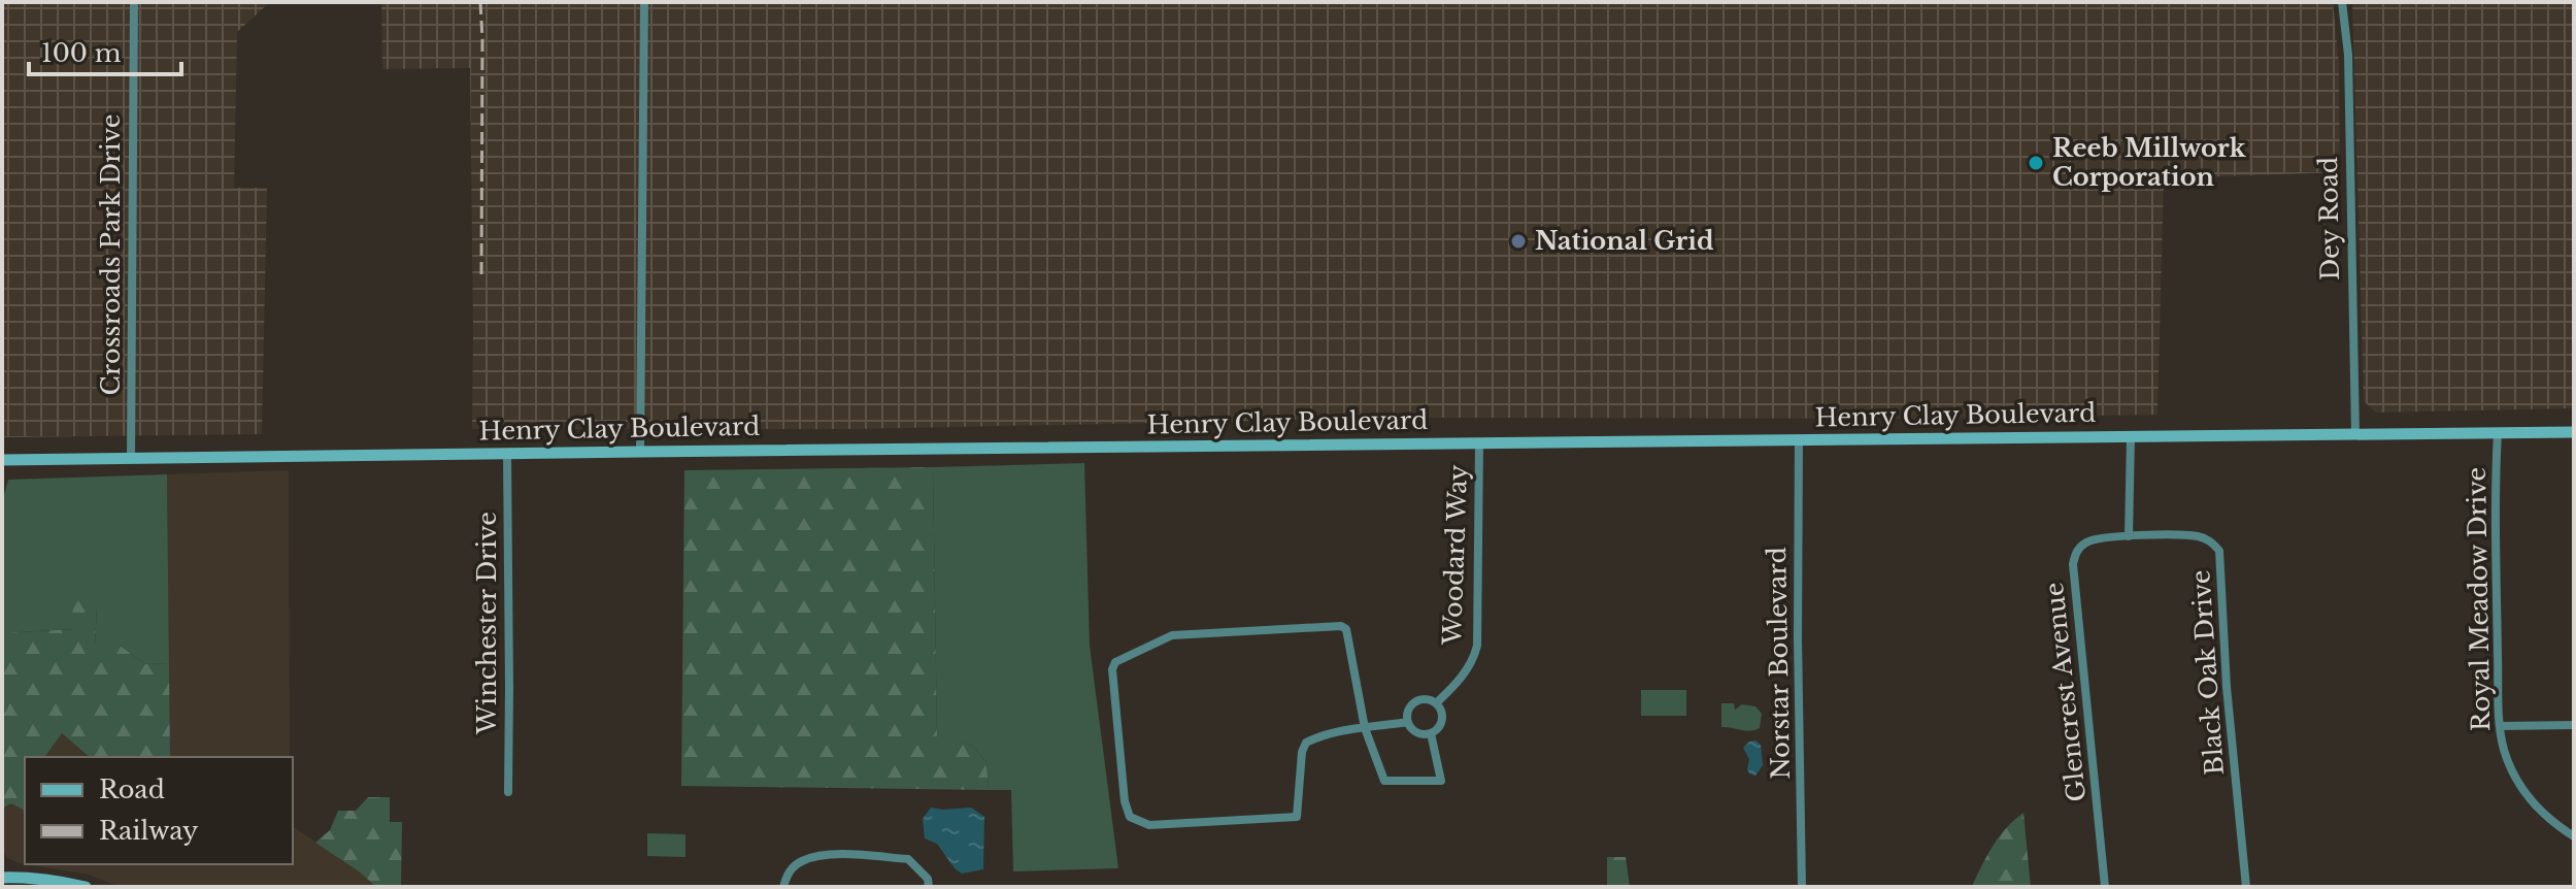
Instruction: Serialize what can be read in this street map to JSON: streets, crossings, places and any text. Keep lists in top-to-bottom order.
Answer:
{
  "streets": {
    "main road": ["Henry Clay Boulevard"],
    "street": [
      "Dey Road",
      "Crossroads Park Drive",
      "Woodard Way",
      "Royal Meadow Drive",
      "Winchester Drive",
      "Norstar Boulevard",
      "Black Oak Drive",
      "Glencrest Avenue"
    ]
  },
  "crossings": [
    ["Dey Road", "Henry Clay Boulevard"],
    ["Crossroads Park Drive", "Henry Clay Boulevard"],
    ["Henry Clay Boulevard", "Woodard Way"],
    ["Henry Clay Boulevard", "Royal Meadow Drive"],
    ["Henry Clay Boulevard", "Winchester Drive"],
    ["Henry Clay Boulevard", "Norstar Boulevard"],
    ["Black Oak Drive", "Glencrest Avenue"]
  ],
  "places": ["Reeb Millwork Corporation", "National Grid"],
  "legend": ["Road", "Railway"],
  "scale_bar": "100 m"
}
